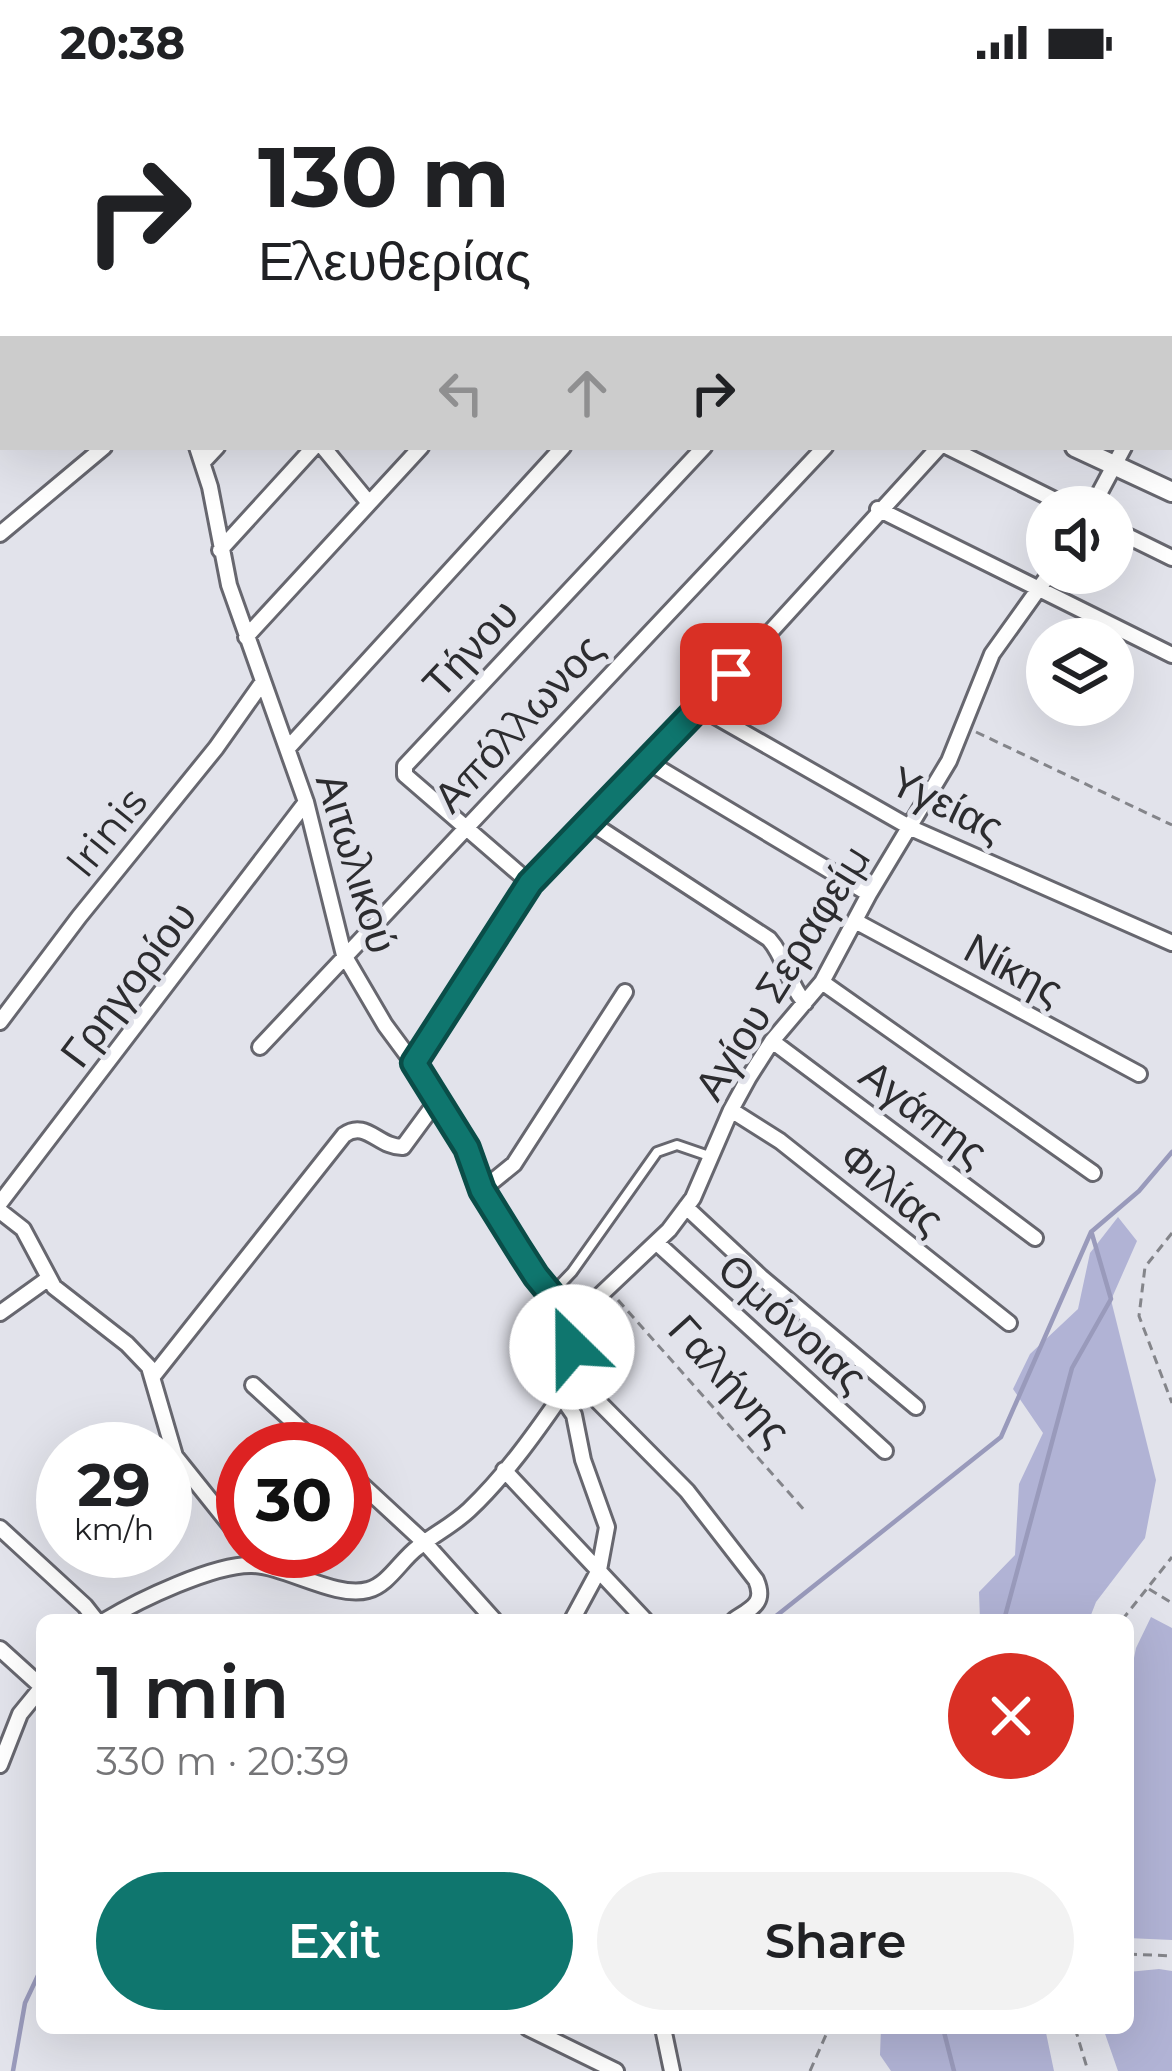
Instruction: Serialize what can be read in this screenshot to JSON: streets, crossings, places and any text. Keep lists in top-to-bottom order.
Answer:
{
  "streets": {
    "street": [
      "Τήνου",
      "Απόλλωνος",
      "Υγείας",
      "Irinis",
      "Αιτωλικού",
      "Νίκης",
      "Αγίου Σεραφείμ",
      "Γρηγορίου",
      "Αγάπης",
      "Φιλίας",
      "Ομόνοιας"
    ],
    "path": ["Γαλήνης"]
  },
  "crossings": [
    ["Τήνου", "Απόλλωνος"],
    ["Απόλλωνος", "Αιτωλικού"],
    ["Υγείας", "Αγίου Σεραφείμ"],
    ["Irinis", "Αιτωλικού"],
    ["Αιτωλικού", "Αγίου Σεραφείμ"],
    ["Αιτωλικού", "Γρηγορίου"],
    ["Νίκης", "Αγίου Σεραφείμ"],
    ["Αγίου Σεραφείμ", "Αγάπης"],
    ["Αγίου Σεραφείμ", "Φιλίας"],
    ["Αγίου Σεραφείμ", "Ομόνοιας"],
    ["Αγίου Σεραφείμ", "Γαλήνης"]
  ],
  "page": {
    "status": "20:38",
    "turn": ["130 m", "Ελευθερίας"],
    "speed": "29 km/h",
    "limit": "30",
    "heading": ["1 min", "330 m · 20:39"],
    "buttons": ["Exit", "Share"]
  }
}
